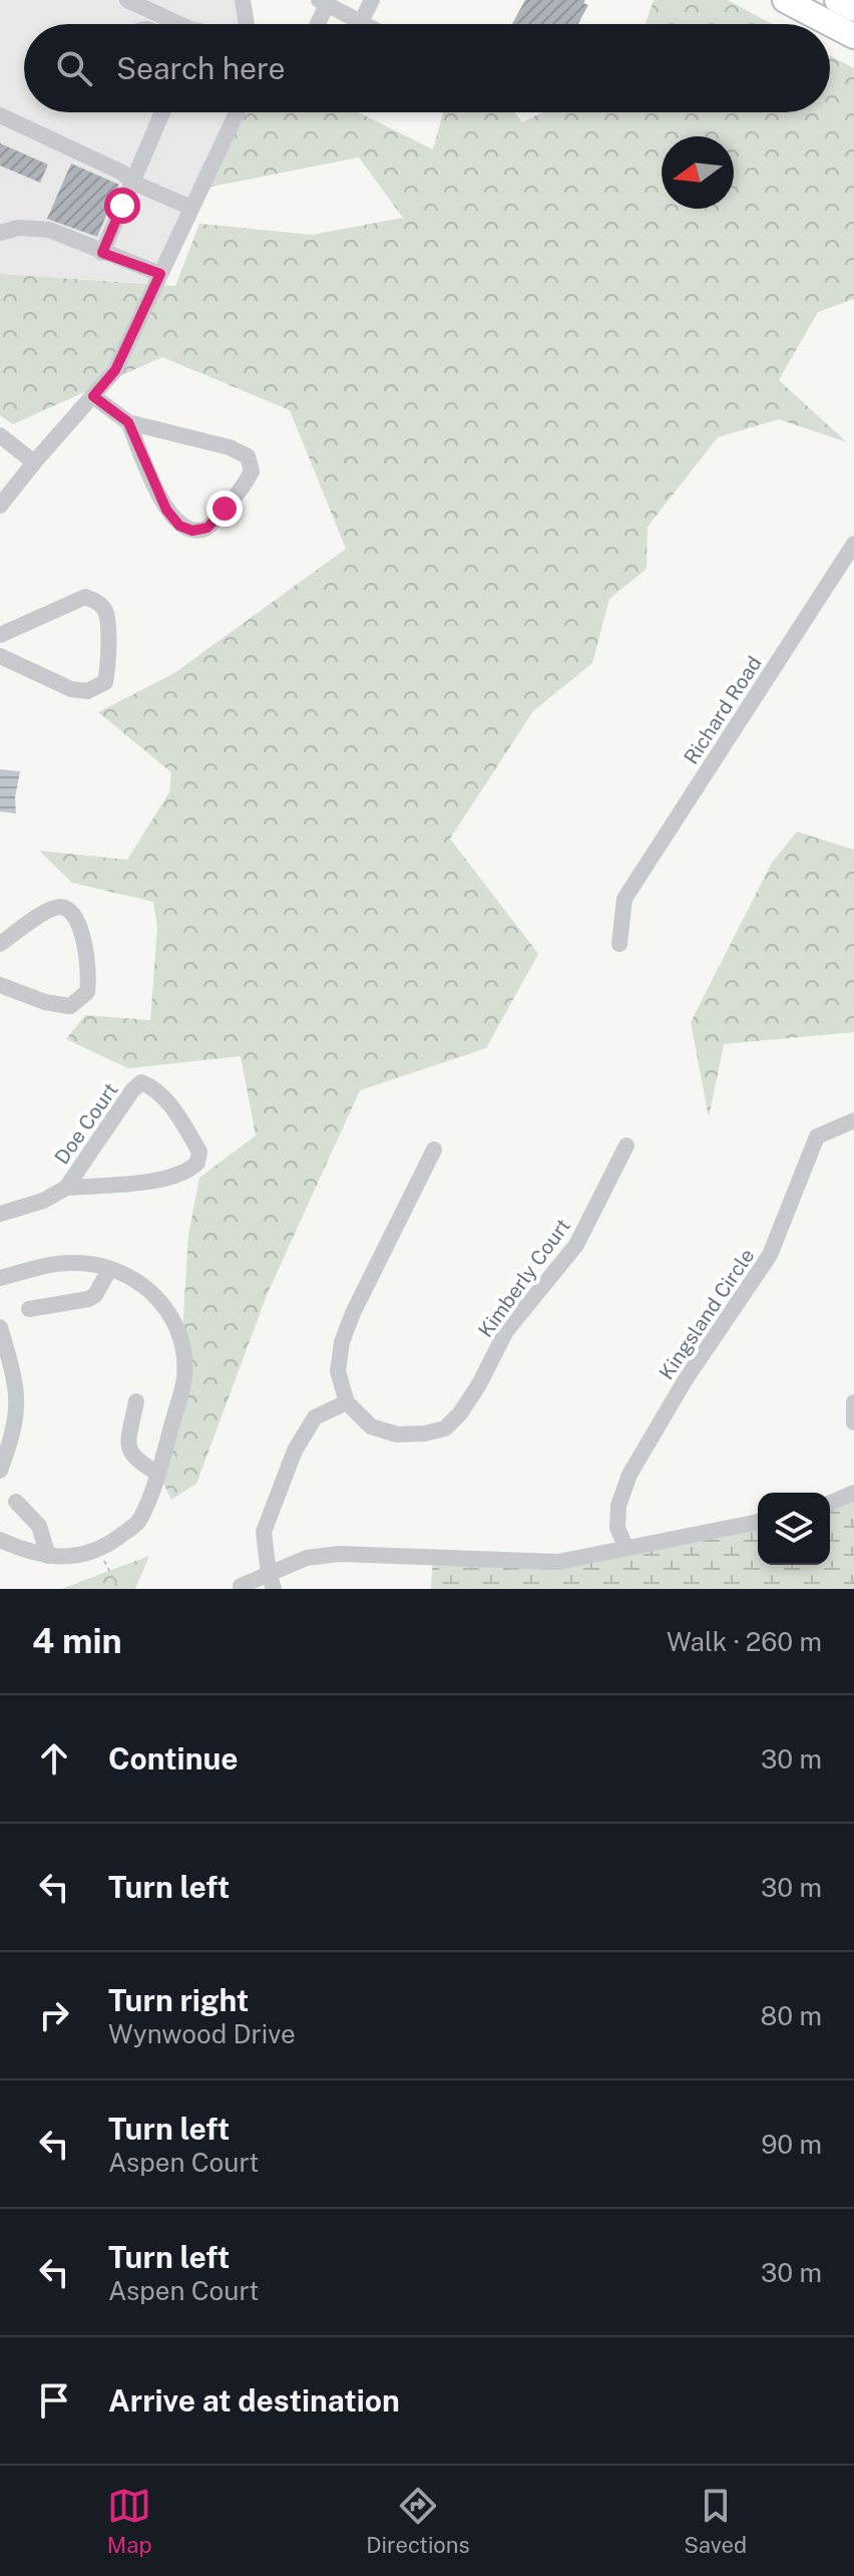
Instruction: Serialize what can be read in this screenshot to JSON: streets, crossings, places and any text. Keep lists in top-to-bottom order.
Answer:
{
  "streets": {
    "street": [
      "Richard Road",
      "Doe Court",
      "Kimberly Court",
      "Kingsland Circle"
    ]
  },
  "north": "left",
  "page": {
    "search": "Search here",
    "heading": ["4 min", "Walk · 260 m"],
    "list": [
      ["Continue", "30 m"],
      ["Turn left", "30 m"],
      ["Turn right", "Wynwood Drive", "80 m"],
      ["Turn left", "Aspen Court", "90 m"],
      ["Turn left", "Aspen Court", "30 m"],
      "Arrive at destination"
    ],
    "nav": ["Map", "Directions", "Saved"]
  }
}
